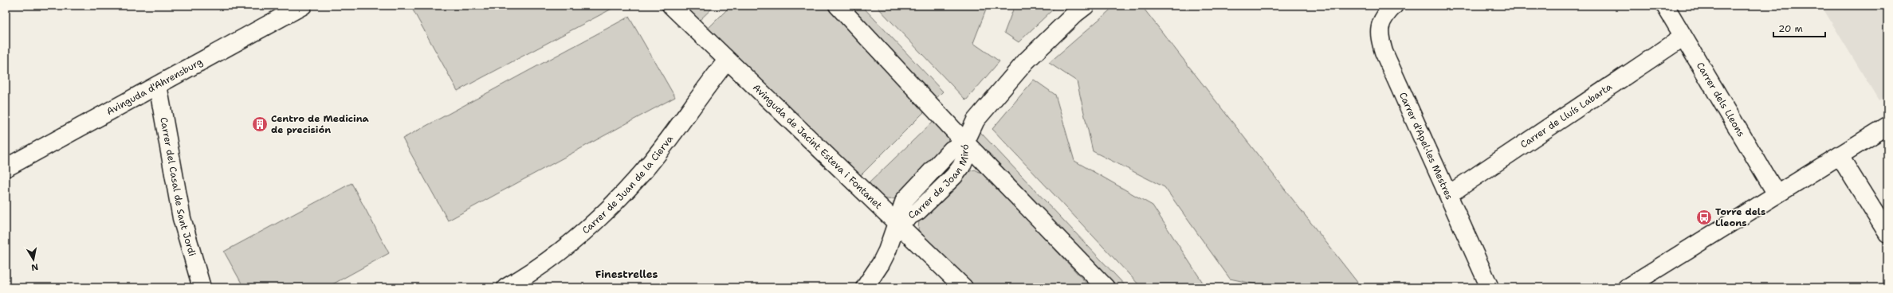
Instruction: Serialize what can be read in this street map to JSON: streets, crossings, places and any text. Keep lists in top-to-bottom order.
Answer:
{
  "streets": {
    "street": [
      "Avinguda d'Ahrensburg",
      "Carrer dels Lleons",
      "Carrer de Lluís Labarta",
      "Carrer d'Apel·les Mestres",
      "Avinguda de Jacint Esteva i Fontanet",
      "Carrer de Joan Miró",
      "Carrer de Juan de la Cierva",
      "Carrer del Casal de Sant Jordi"
    ]
  },
  "crossings": [
    ["Avinguda d'Ahrensburg", "Carrer del Casal de Sant Jordi"],
    ["Carrer dels Lleons", "Carrer de Lluís Labarta"],
    ["Carrer de Lluís Labarta", "Carrer d'Apel·les Mestres"],
    ["Avinguda de Jacint Esteva i Fontanet", "Carrer de Joan Miró"],
    ["Avinguda de Jacint Esteva i Fontanet", "Carrer de Juan de la Cierva"]
  ],
  "districts": ["Finestrelles"],
  "places": {
    "building": ["Centro de Medicina de precisión"],
    "bus stop": ["Torre dels Lleons"]
  },
  "scale_bar": "20 m",
  "north": "bottom"
}
